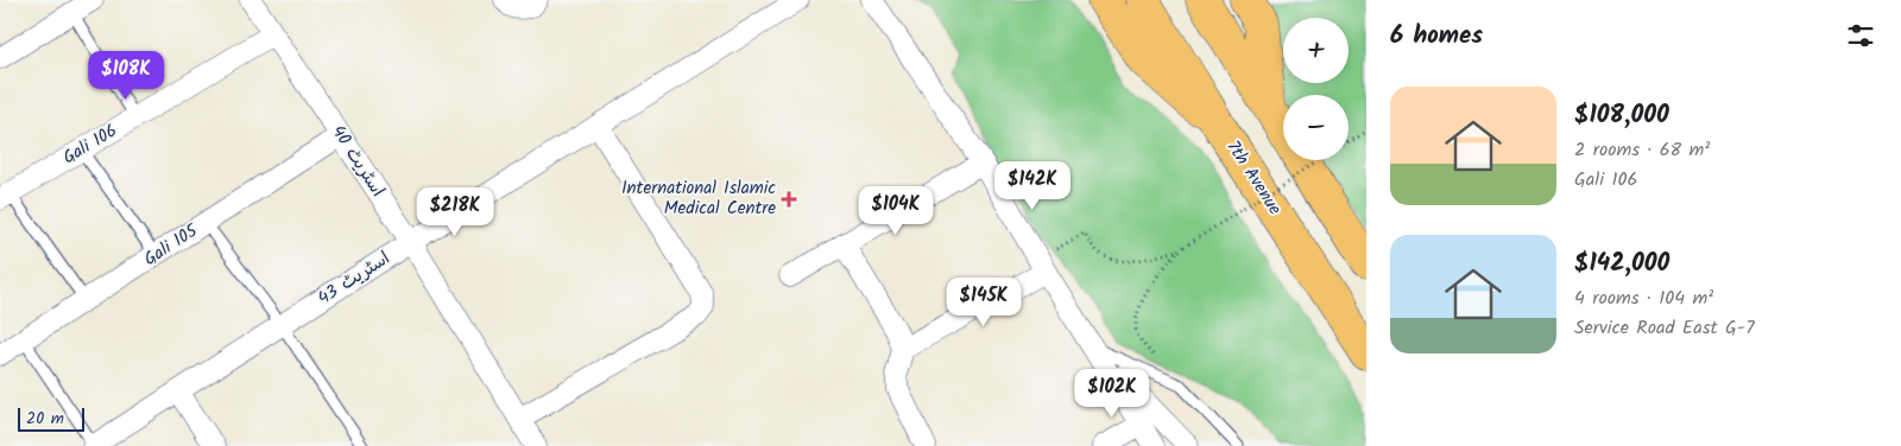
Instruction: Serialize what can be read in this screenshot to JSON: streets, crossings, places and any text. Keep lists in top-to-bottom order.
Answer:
{
  "streets": {
    "main road": ["7th Avenue"],
    "street": [
      "Gali 106",
      "اسٹریٹ 40",
      "Gali 105",
      "اسٹریٹ 43"
    ]
  },
  "crossings": [
    ["Gali 106", "اسٹریٹ 40"],
    ["اسٹریٹ 40", "Gali 105"],
    ["اسٹریٹ 40", "اسٹریٹ 43"]
  ],
  "places": {
    "health": ["International Islamic Medical Centre"]
  },
  "scale_bar": "20 m",
  "page": {
    "heading": "6 homes",
    "map_buttons": ["+", "−"],
    "price": [
      "$108K",
      "$142K",
      "$104K",
      "$218K",
      "$145K",
      "$102K"
    ],
    "list": [
      {
        "name": "$108,000",
        "note": "2 rooms · 68 m² · Gali 106"
      },
      {
        "name": "$142,000",
        "note": "4 rooms · 104 m² · Service Road East G-7"
      }
    ],
    "scale": "20 m"
  }
}
